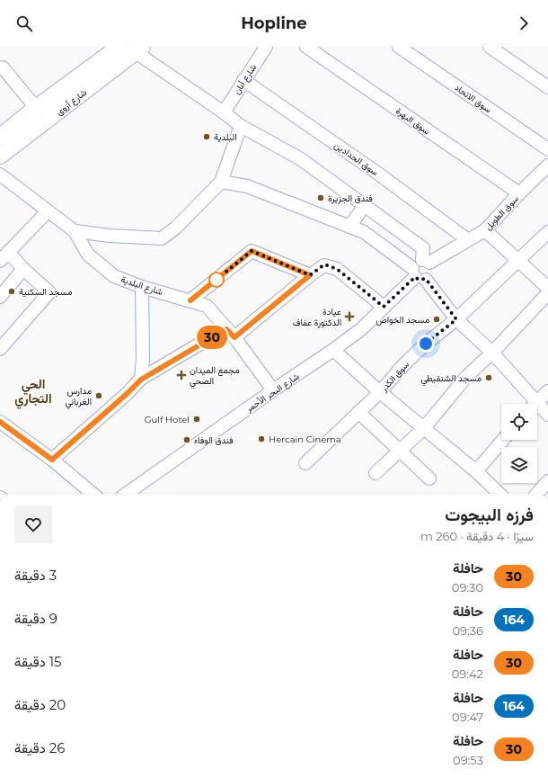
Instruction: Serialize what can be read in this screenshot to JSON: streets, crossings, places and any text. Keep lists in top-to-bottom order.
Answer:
{
  "streets": {
    "main road": ["شارع أروى"],
    "street": [
      "شارع أبان",
      "سوق الاتحاد",
      "سوق البهرة",
      "سوق الحدادين",
      "سوق الطويل",
      "شارع البلدية",
      "سوق الكدر",
      "شارع البحر الأحمر"
    ]
  },
  "crossings": [
    ["شارع أبان", "سوق الحدادين"],
    ["سوق البهرة", "سوق الطويل"],
    ["سوق الحدادين", "سوق الطويل"],
    ["سوق الطويل", "شارع البحر الأحمر"],
    ["شارع البلدية", "شارع البحر الأحمر"]
  ],
  "districts": ["الحي التجاري"],
  "places": {
    "other": [
      "البلدية",
      "فندق الجزيرة",
      "مسجد السكنية",
      "مسجد الخواص",
      "مسجد الشنقيطي",
      "مدارس الغرباني",
      "Gulf Hotel",
      "Hercain Cinema",
      "فندق الوفاء"
    ],
    "health": ["عيادة الدكتورة عفاف", "مجمع الميدان الصحي"]
  },
  "lines": ["bus line 30"],
  "page": {
    "header": "Hopline",
    "on_map": "30",
    "heading": ["فرزه البيجوت", "سيرًا · 4 دقيقة · 260 m"],
    "list": [
      {
        "mark": "30",
        "name": "حافلة",
        "note": "09:30",
        "value": "3 دقيقة"
      },
      {
        "mark": "164",
        "name": "حافلة",
        "note": "09:36",
        "value": "9 دقيقة"
      },
      {
        "mark": "30",
        "name": "حافلة",
        "note": "09:42",
        "value": "15 دقيقة"
      },
      {
        "mark": "164",
        "name": "حافلة",
        "note": "09:47",
        "value": "20 دقيقة"
      },
      {
        "mark": "30",
        "name": "حافلة",
        "note": "09:53",
        "value": "26 دقيقة"
      }
    ]
  }
}
